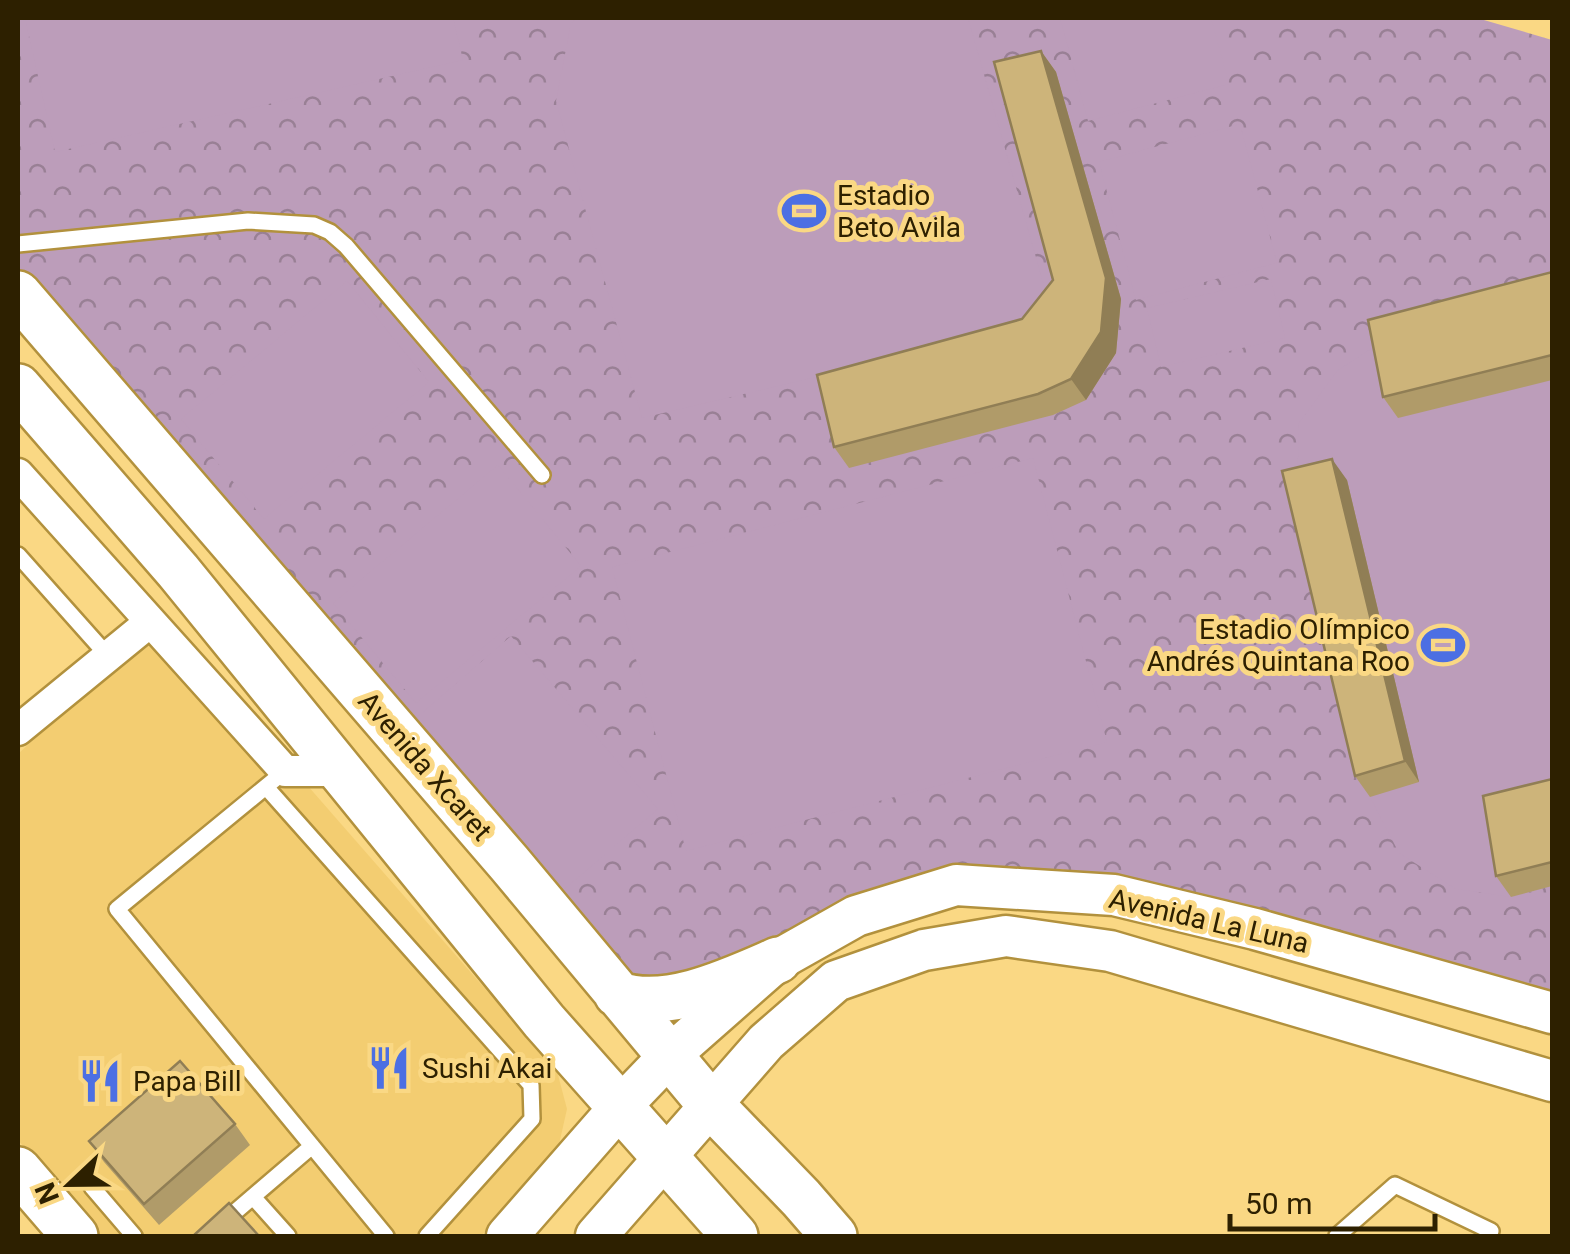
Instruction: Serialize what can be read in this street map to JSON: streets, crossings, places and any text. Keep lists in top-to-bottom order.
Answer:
{
  "streets": {
    "main road": ["Avenida Xcaret", "Avenida La Luna"]
  },
  "crossings": [
    ["Avenida Xcaret", "Avenida La Luna"]
  ],
  "places": {
    "sports": ["Estadio Beto Avila", "Estadio Olímpico Andrés Quintana Roo"],
    "restaurant": ["Sushi Akai", "Papa Bill"]
  },
  "scale_bar": "50 m",
  "north": "left"
}
